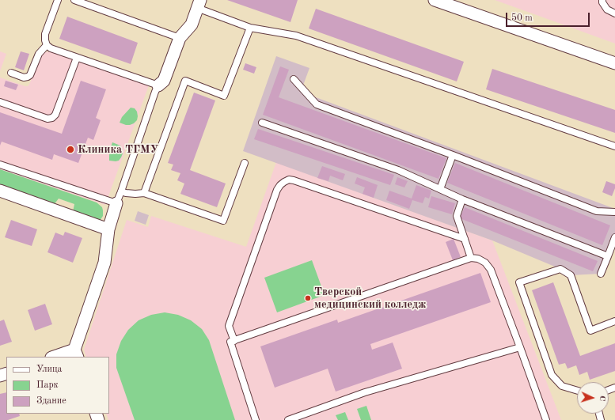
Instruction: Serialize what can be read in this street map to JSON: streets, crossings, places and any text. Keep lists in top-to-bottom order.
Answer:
{
  "places": ["Клиника ТГМУ", "Тверской медицинский колледж"],
  "legend": ["Улица", "Парк", "Здание"],
  "scale_bar": "50 m",
  "north": "right"
}
